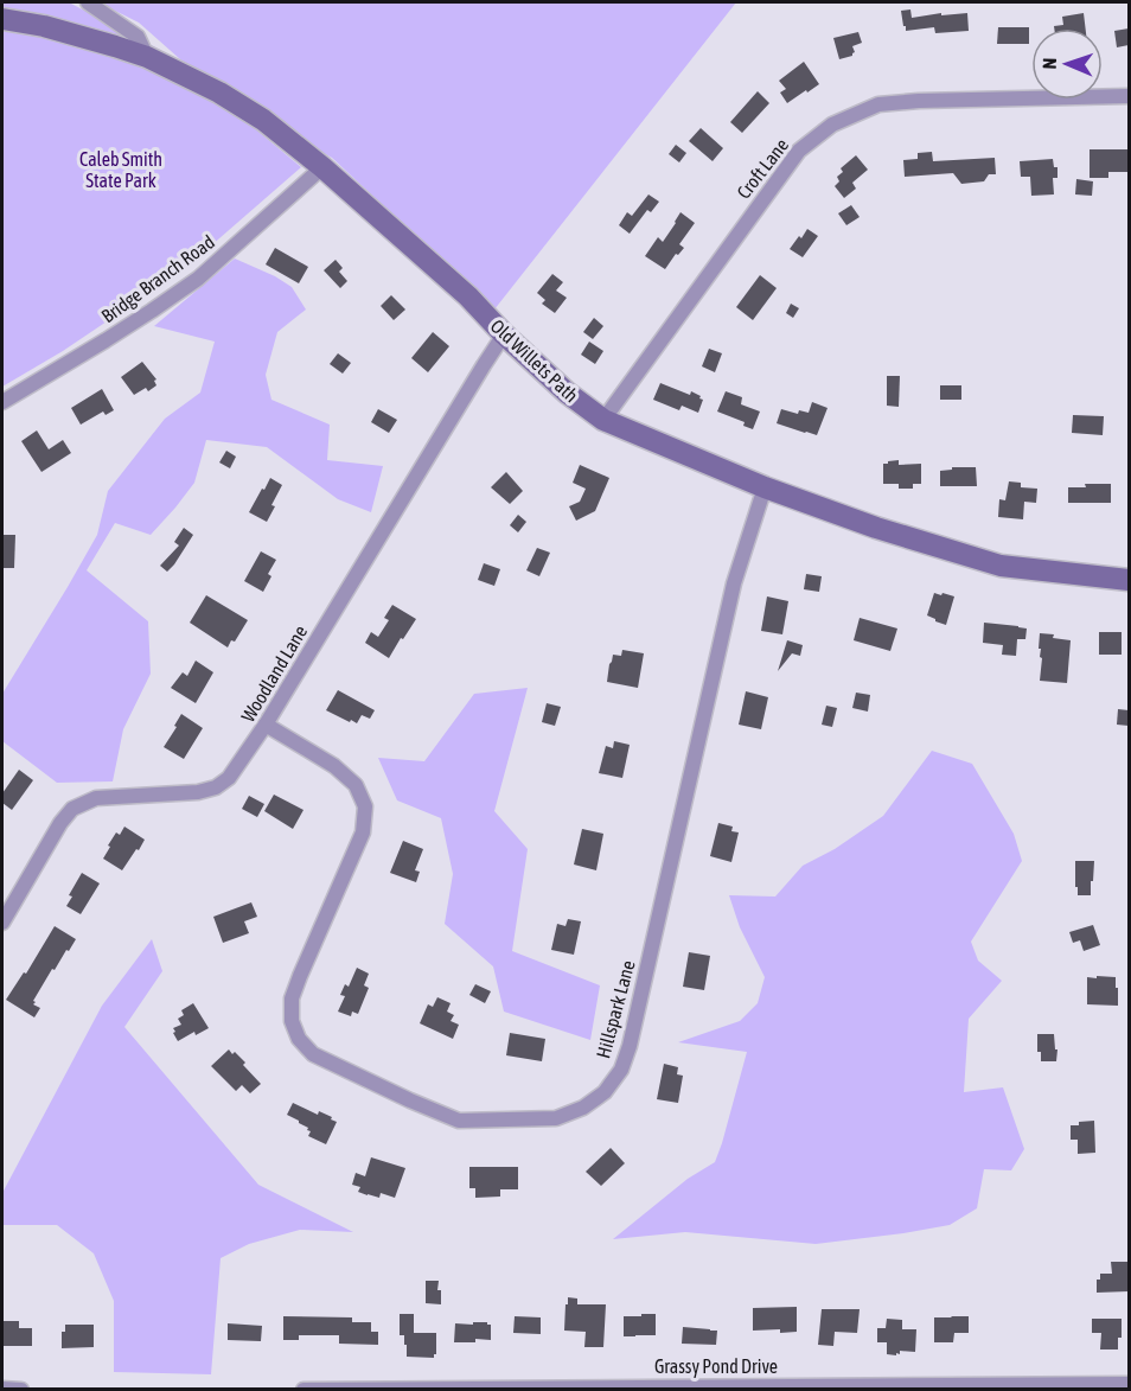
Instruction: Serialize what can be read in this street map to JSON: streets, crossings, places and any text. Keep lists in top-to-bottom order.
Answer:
{
  "streets": {
    "main road": ["Old Willets Path"],
    "street": [
      "Croft Lane",
      "Bridge Branch Road",
      "Woodland Lane",
      "Hillspark Lane",
      "Grassy Pond Drive"
    ]
  },
  "crossings": [
    ["Croft Lane", "Old Willets Path"],
    ["Bridge Branch Road", "Old Willets Path"],
    ["Old Willets Path", "Woodland Lane"],
    ["Old Willets Path", "Hillspark Lane"],
    ["Woodland Lane", "Hillspark Lane"]
  ],
  "parks": ["Caleb Smith State Park"],
  "north": "left"
}
